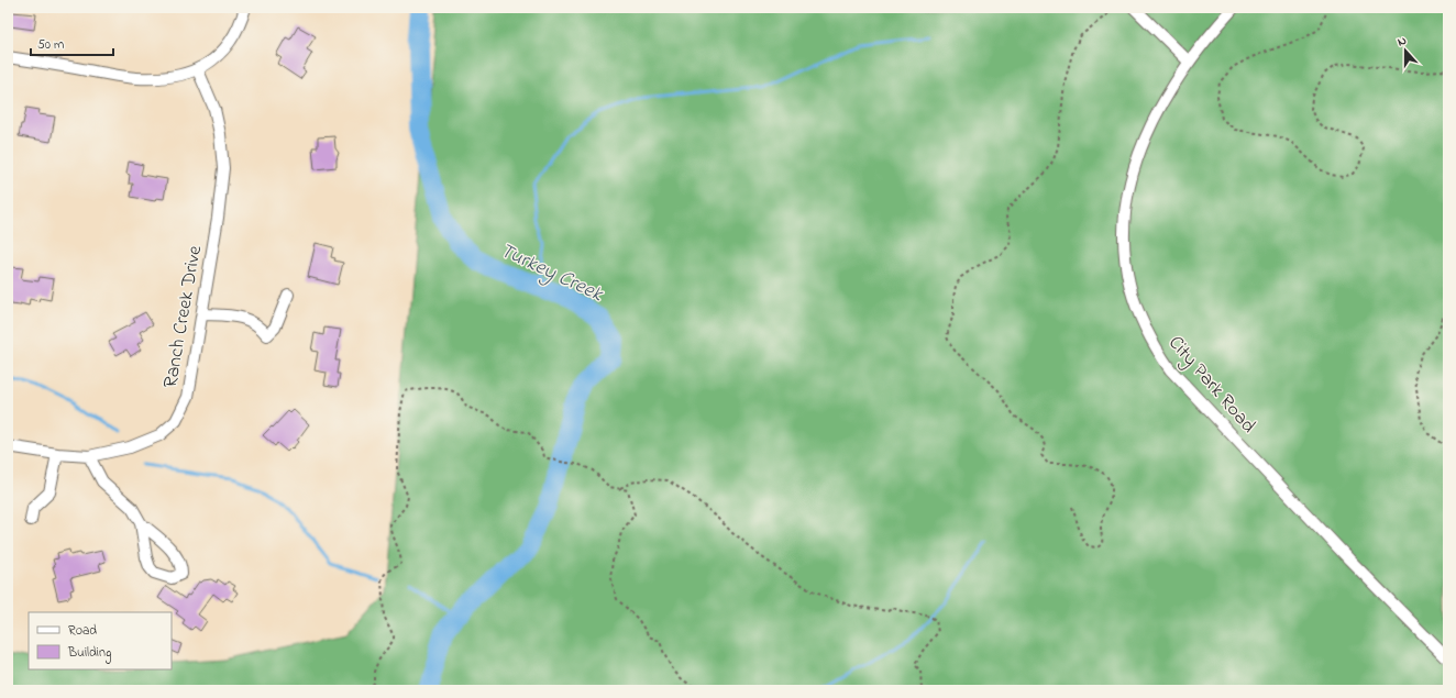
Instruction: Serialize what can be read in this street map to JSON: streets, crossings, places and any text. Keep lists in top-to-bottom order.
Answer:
{
  "streets": {
    "street": ["Ranch Creek Drive", "City Park Road"]
  },
  "water": ["Turkey Creek"],
  "legend": ["Road", "Building"],
  "scale_bar": "50 m",
  "north": "top"
}
